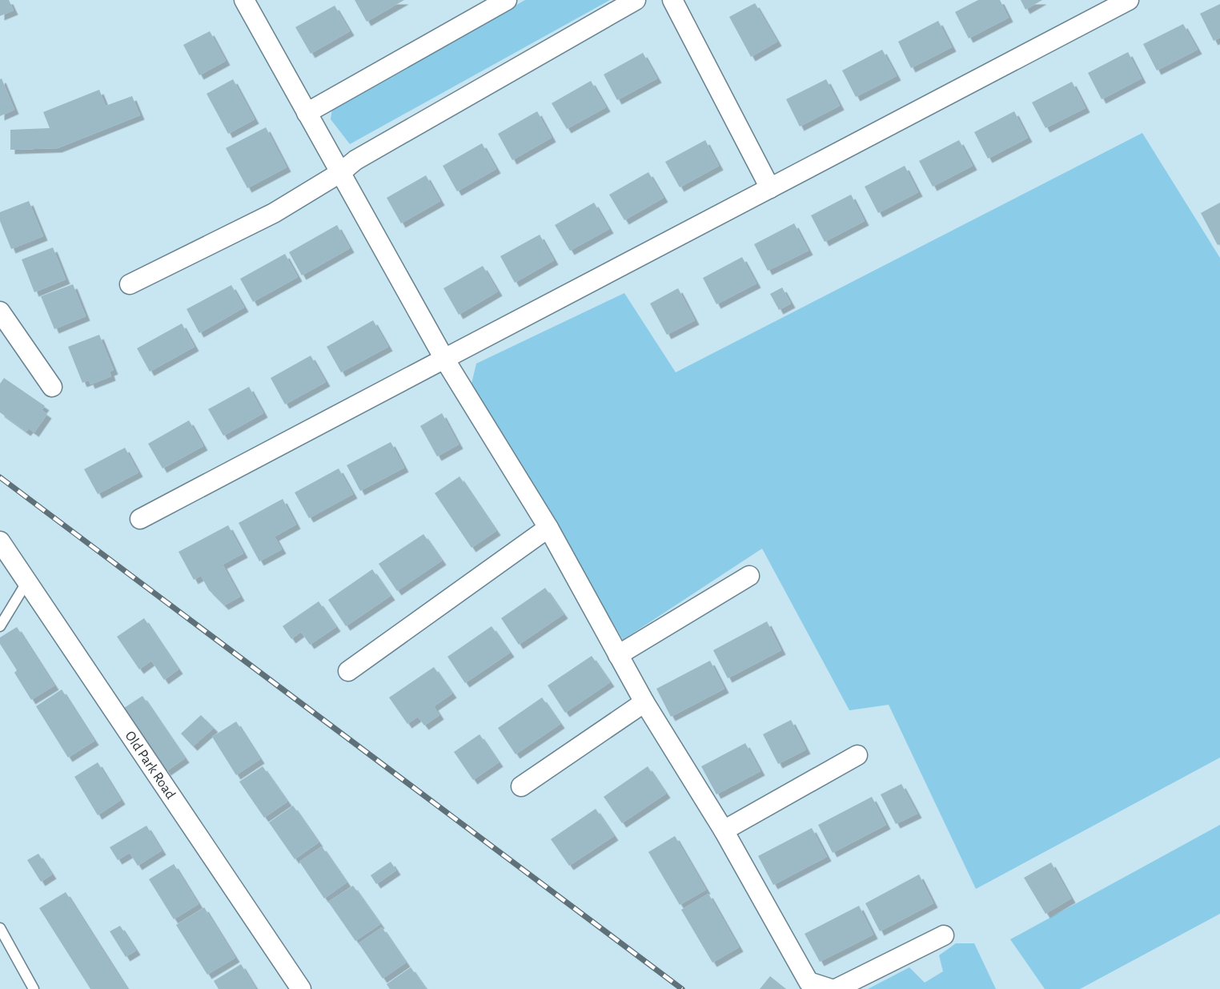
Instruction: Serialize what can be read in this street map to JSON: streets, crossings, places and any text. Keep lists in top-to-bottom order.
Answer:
{
  "streets": {
    "street": ["Old Park Road"]
  }
}
